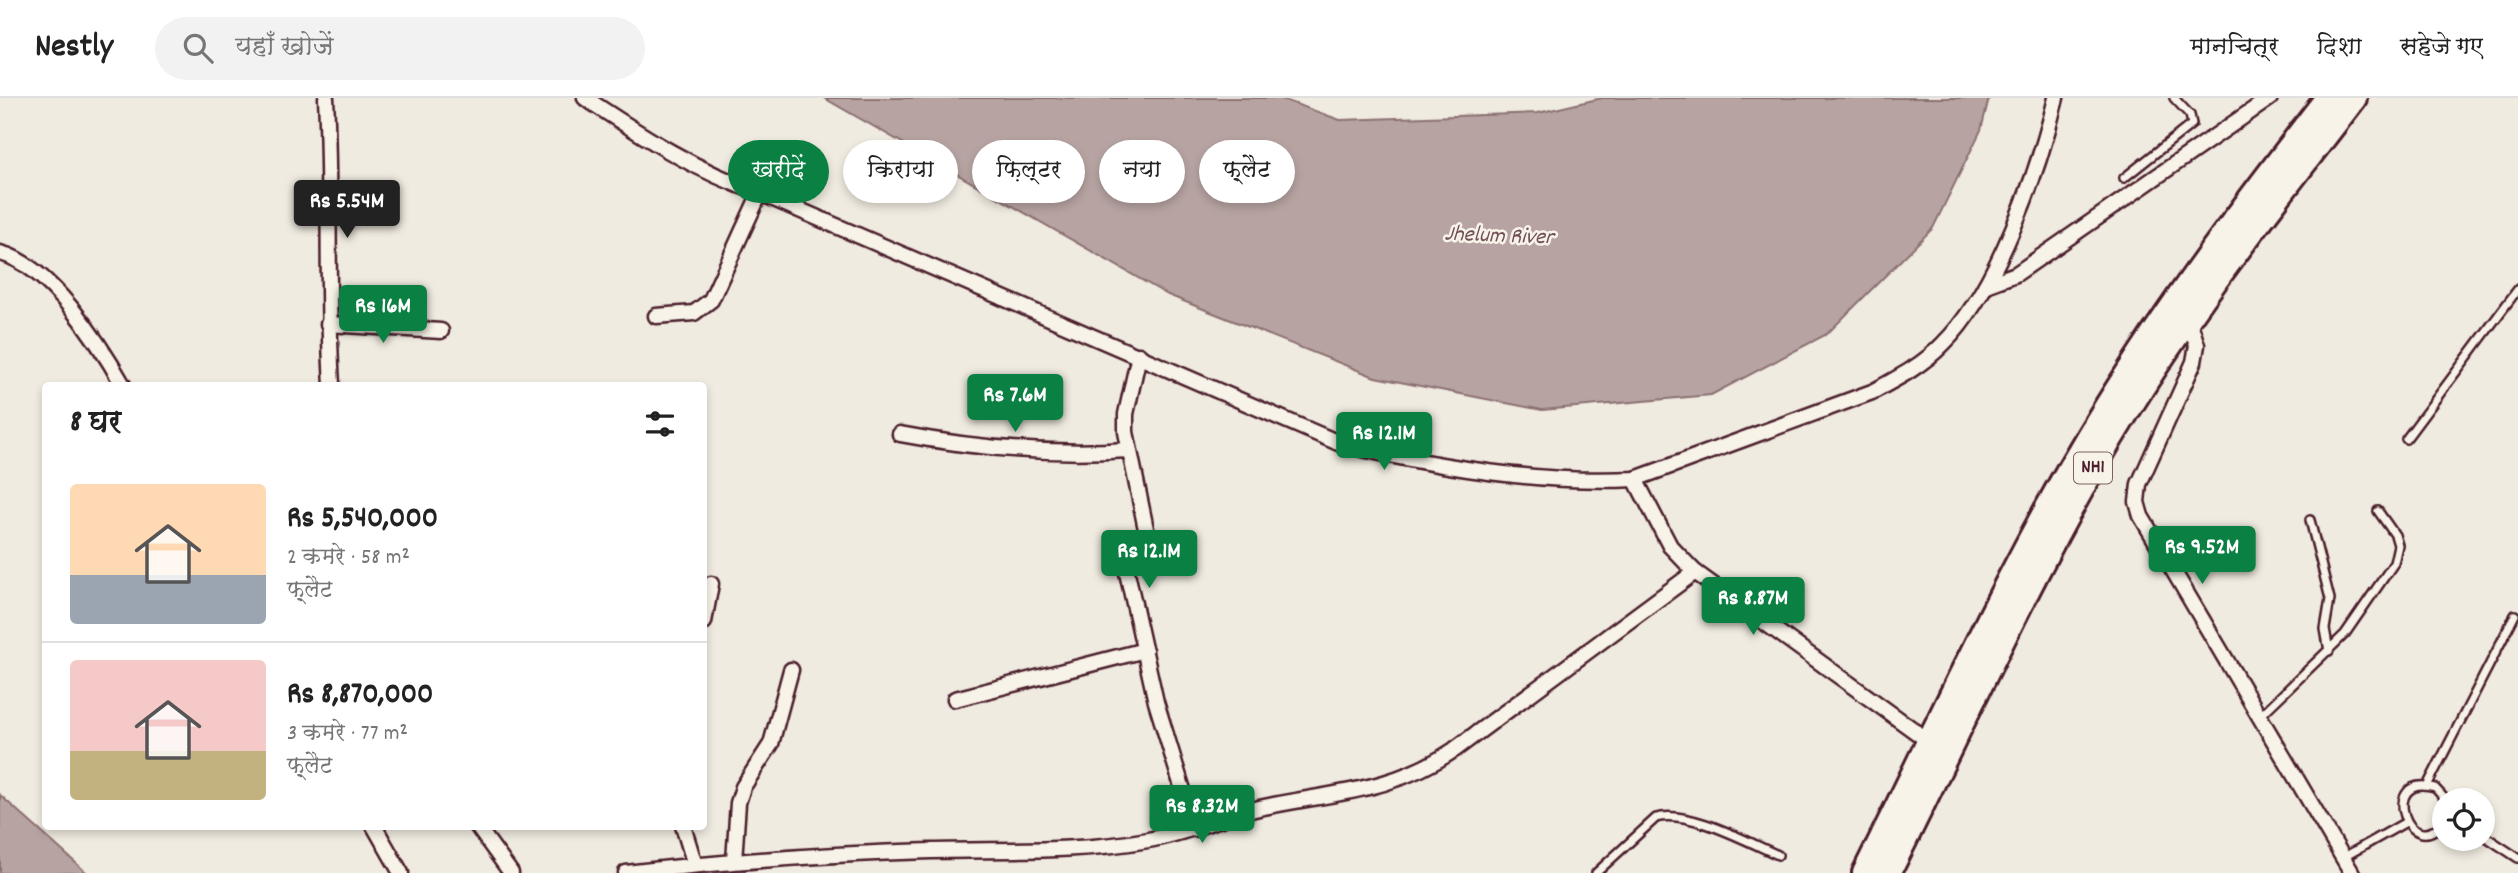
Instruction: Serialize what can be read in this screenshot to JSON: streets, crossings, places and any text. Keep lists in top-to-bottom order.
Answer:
{
  "streets": {
    "highway": ["NH1"]
  },
  "water": ["Jhelum River"],
  "page": {
    "header": "Nestly",
    "search": "यहाँ खोजें",
    "nav": ["मानचित्र", "दिशा", "सहेजे गए"],
    "chip": [
      "खरीदें",
      "किराया",
      "फ़िल्टर",
      "नया",
      "फ़्लैट"
    ],
    "price": [
      "Rs 5.54M",
      "Rs 16M",
      "Rs 7.6M",
      "Rs 12.1M",
      "Rs 9.52M",
      "Rs 12.1M",
      "Rs 8.87M",
      "Rs 8.32M"
    ],
    "heading": "8 घर",
    "list": [
      {
        "name": "Rs 5,540,000",
        "note": "2 कमरे · 58 m² · फ़्लैट"
      },
      {
        "name": "Rs 8,870,000",
        "note": "3 कमरे · 77 m² · फ़्लैट"
      }
    ]
  }
}
